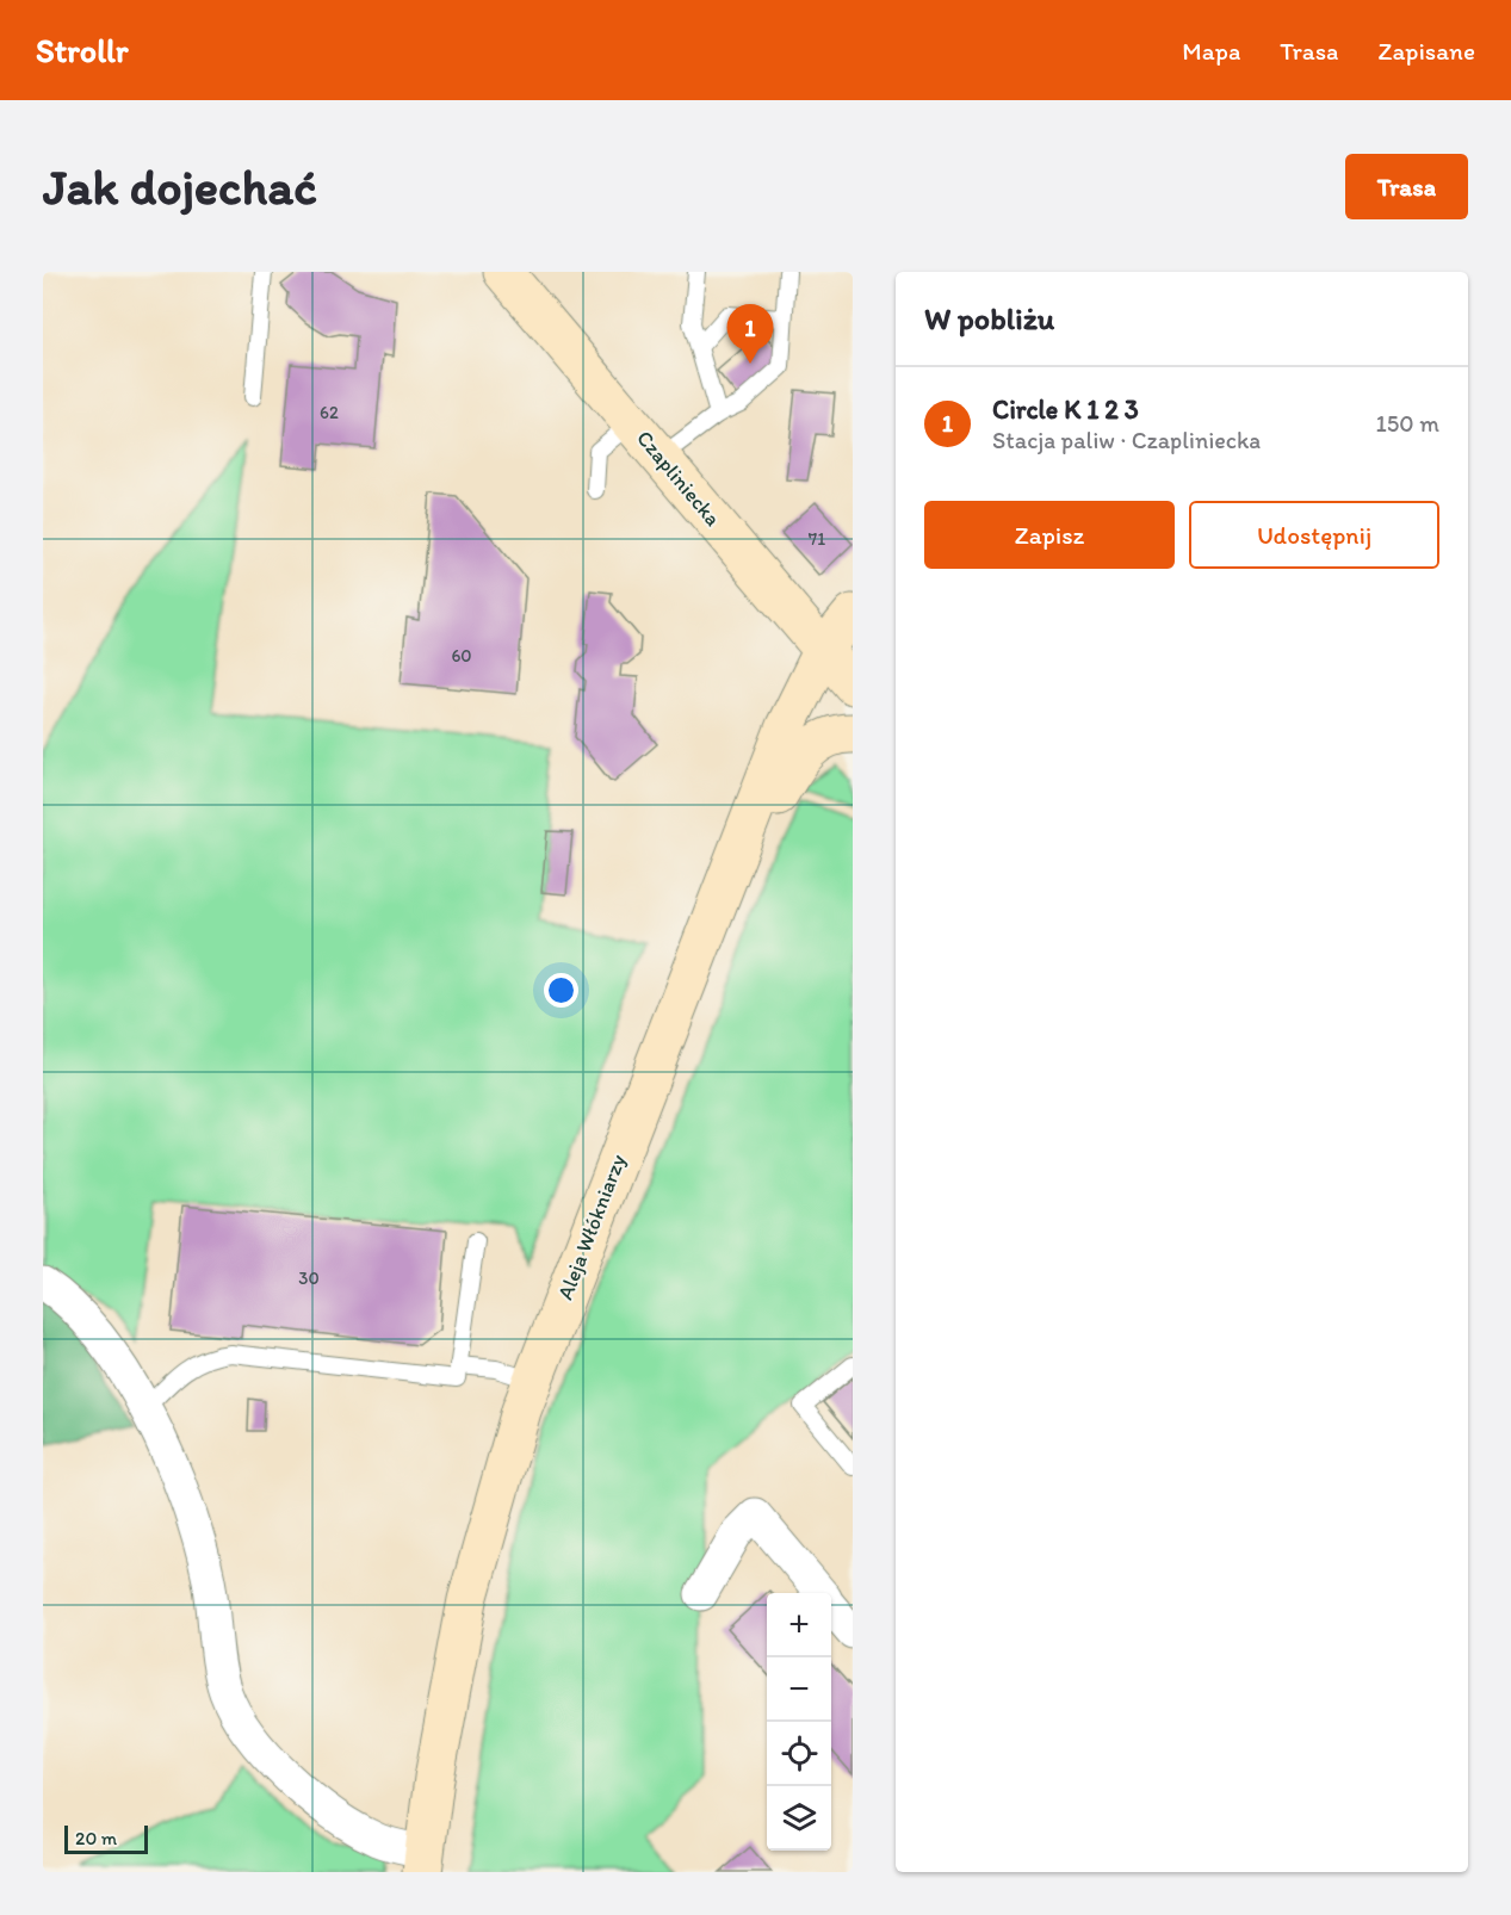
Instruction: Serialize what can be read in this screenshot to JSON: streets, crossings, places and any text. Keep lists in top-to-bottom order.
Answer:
{
  "streets": {
    "main road": ["Czapliniecka", "Aleja Włókniarzy"]
  },
  "crossings": [
    ["Czapliniecka", "Aleja Włókniarzy"]
  ],
  "house_numbers": [
    "62",
    "71",
    "60",
    "30"
  ],
  "scale_bar": "20 m",
  "page": {
    "header": "Strollr",
    "nav": ["Mapa", "Trasa", "Zapisane"],
    "buttons": [
      "Trasa",
      ["Zapisz", "Udostępnij"]
    ],
    "title": "Jak dojechać",
    "heading": "W pobliżu",
    "pins": "1",
    "list": [
      {
        "mark": "1",
        "name": "Circle K 1 2 3",
        "note": "Stacja paliw · Czapliniecka",
        "value": "150 m"
      }
    ],
    "map_buttons": ["+", "−"],
    "scale": "20 m"
  }
}
